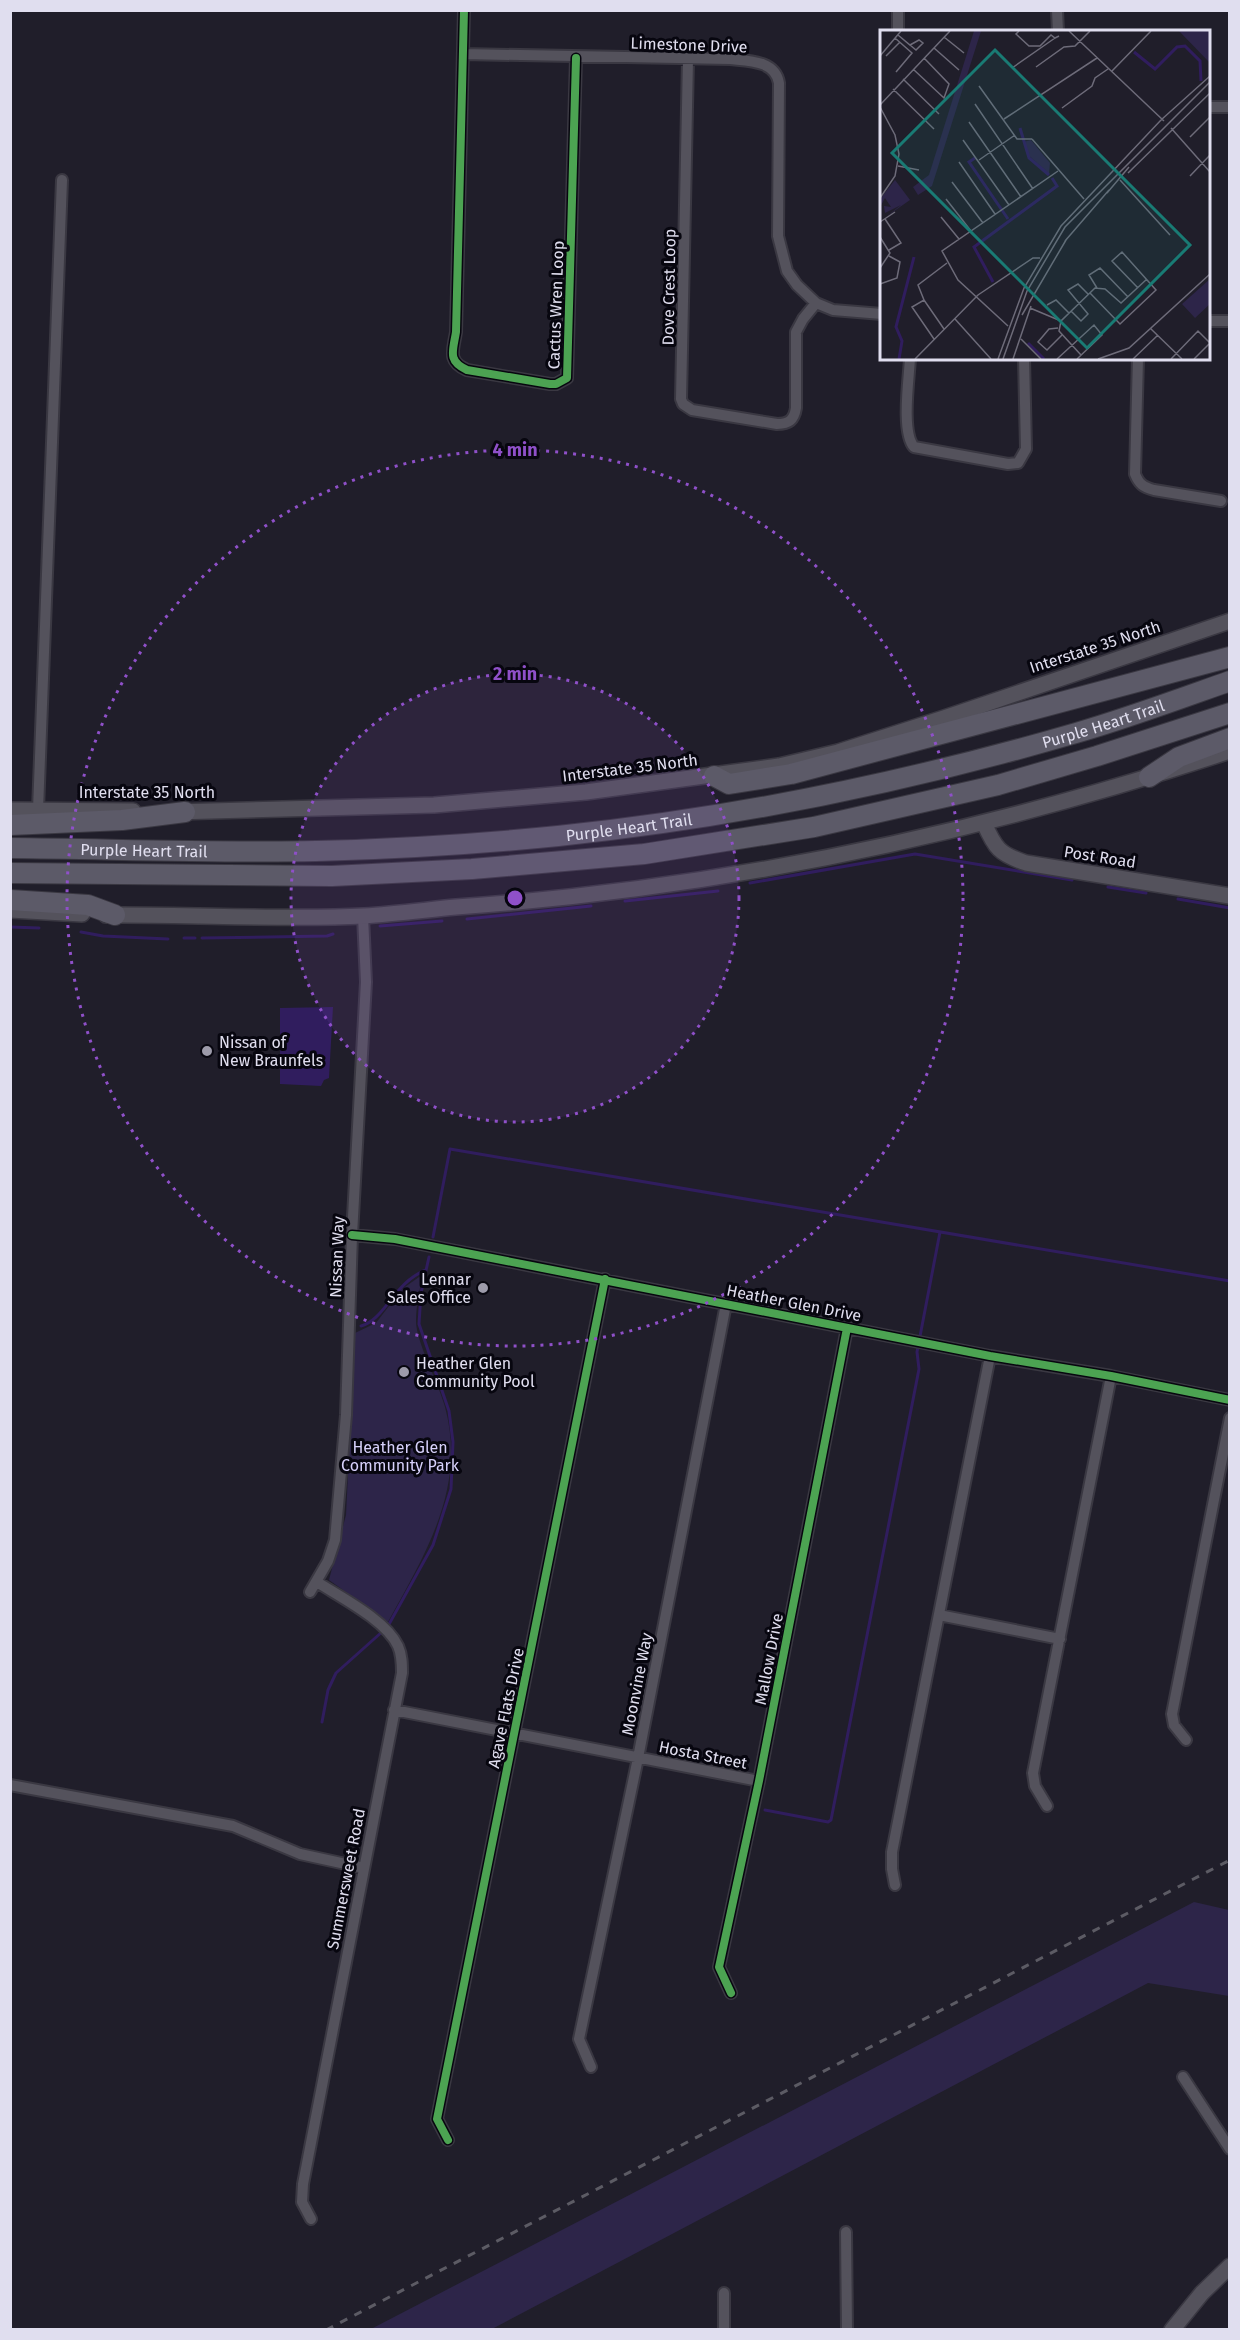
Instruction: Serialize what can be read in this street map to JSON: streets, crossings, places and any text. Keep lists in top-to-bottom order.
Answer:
{
  "streets": {
    "highway": ["Purple Heart Trail"],
    "main road": ["Interstate 35 North", "Post Road"],
    "street": [
      "Limestone Drive",
      "Dove Crest Loop",
      "Cactus Wren Loop",
      "Nissan Way",
      "Heather Glen Drive",
      "Mallow Drive",
      "Moonvine Way",
      "Agave Flats Drive",
      "Hosta Street",
      "Summersweet Road"
    ]
  },
  "crossings": [
    ["Limestone Drive", "Dove Crest Loop"],
    ["Limestone Drive", "Cactus Wren Loop"],
    ["Nissan Way", "Heather Glen Drive"],
    ["Nissan Way", "Summersweet Road"],
    ["Heather Glen Drive", "Mallow Drive"],
    ["Heather Glen Drive", "Moonvine Way"],
    ["Heather Glen Drive", "Agave Flats Drive"],
    ["Mallow Drive", "Hosta Street"],
    ["Moonvine Way", "Hosta Street"],
    ["Agave Flats Drive", "Hosta Street"],
    ["Hosta Street", "Summersweet Road"]
  ],
  "parks": ["Heather Glen Community Park"],
  "places": ["Nissan of New Braunfels", "Lennar Sales Office", "Heather Glen Community Pool"],
  "rings": ["4 min", "2 min"]
}
